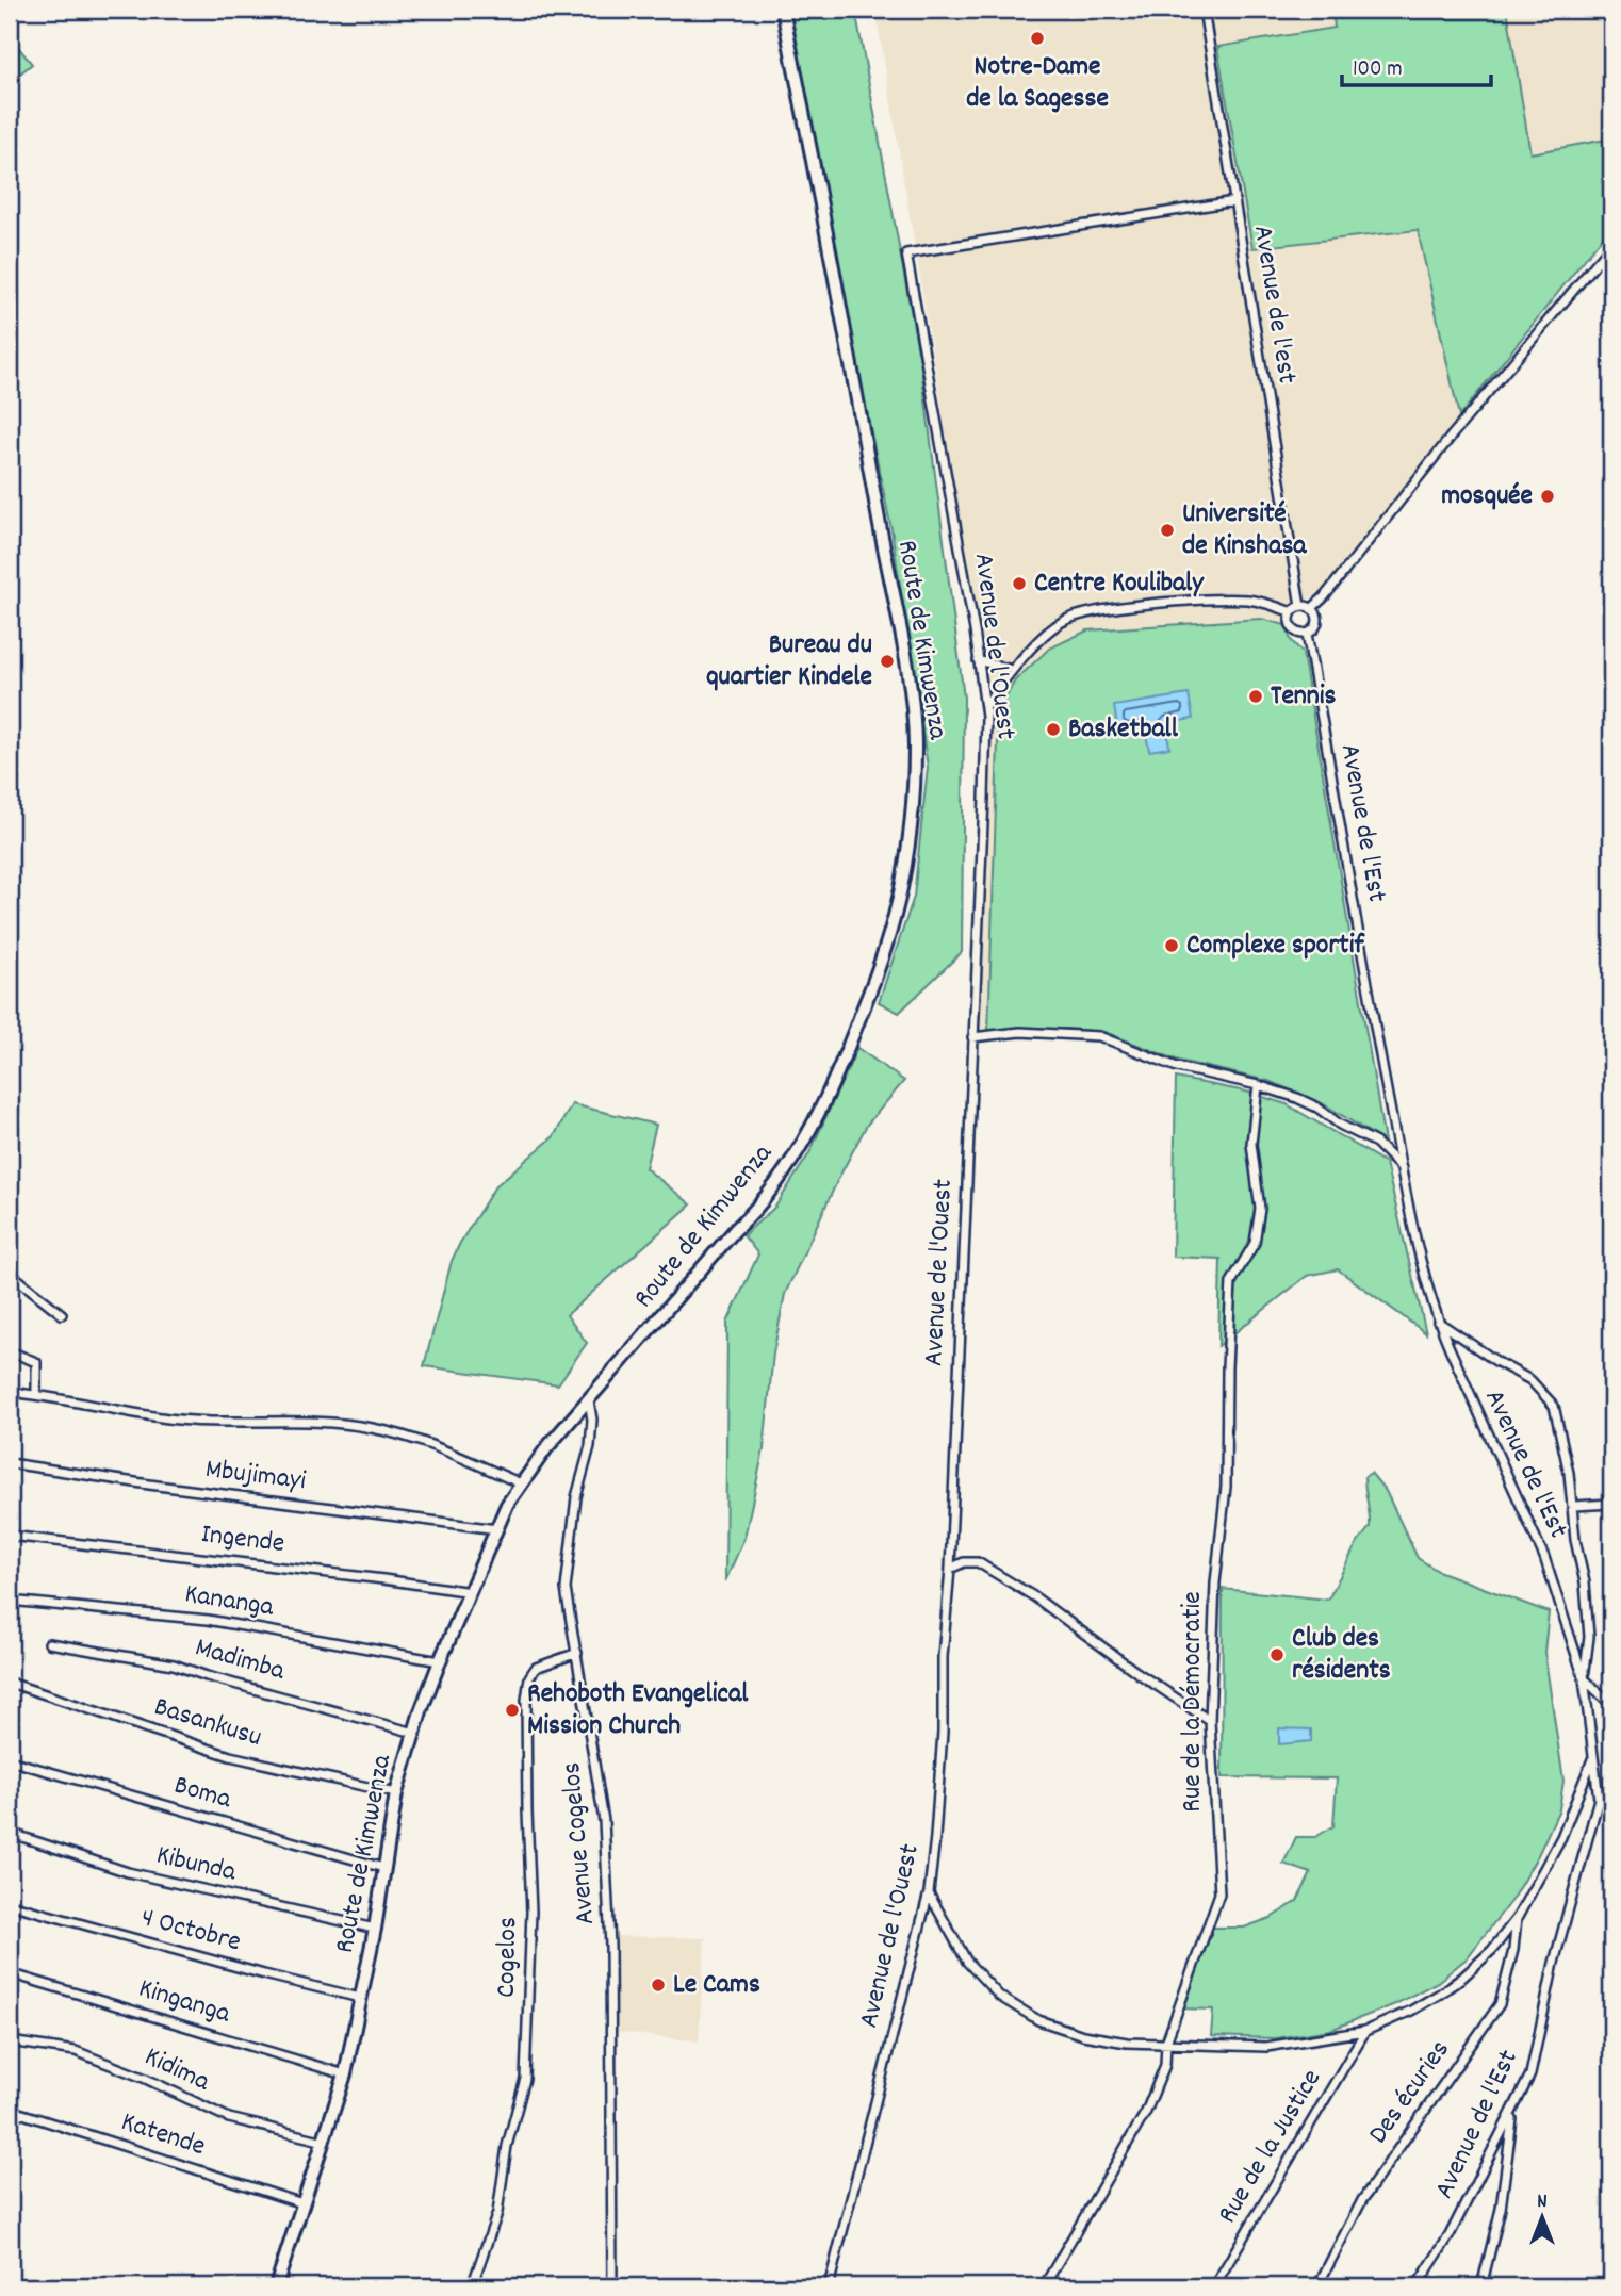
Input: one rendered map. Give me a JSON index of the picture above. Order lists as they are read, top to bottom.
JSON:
{
  "streets": {
    "street": [
      "Avenue de l'est",
      "Route de Kimwenza",
      "Avenue de l'Ouest",
      "Avenue de l'Est",
      "Mbujimayi",
      "Ingende",
      "Kananga",
      "Madimba",
      "Rue de la Démocratie",
      "Basankusu",
      "Boma",
      "Avenue Cogelos",
      "Kibunda",
      "4 Octobre",
      "Cogelos",
      "Kinganga",
      "Kidima",
      "Des écuries",
      "Katende",
      "Rue de la Justice"
    ]
  },
  "crossings": [
    ["Avenue de l'est", "Avenue de l'Ouest"],
    ["Avenue de l'est", "Avenue de l'Est"],
    ["Route de Kimwenza", "Mbujimayi"],
    ["Route de Kimwenza", "Ingende"],
    ["Route de Kimwenza", "Kananga"],
    ["Route de Kimwenza", "Madimba"],
    ["Route de Kimwenza", "Basankusu"],
    ["Route de Kimwenza", "Boma"],
    ["Route de Kimwenza", "Avenue Cogelos"],
    ["Route de Kimwenza", "Kibunda"],
    ["Route de Kimwenza", "4 Octobre"],
    ["Route de Kimwenza", "Kinganga"],
    ["Route de Kimwenza", "Kidima"],
    ["Route de Kimwenza", "Katende"],
    ["Avenue Cogelos", "Cogelos"]
  ],
  "places": [
    "Notre-Dame de la Sagesse",
    "mosquée",
    "Université de Kinshasa",
    "Centre Koulibaly",
    "Bureau du quartier Kindele",
    "Tennis",
    "Basketball",
    "Complexe sportif",
    "Club des résidents",
    "Rehoboth Evangelical Mission Church",
    "Le Cams"
  ],
  "scale_bar": "100 m",
  "north": "top"
}
